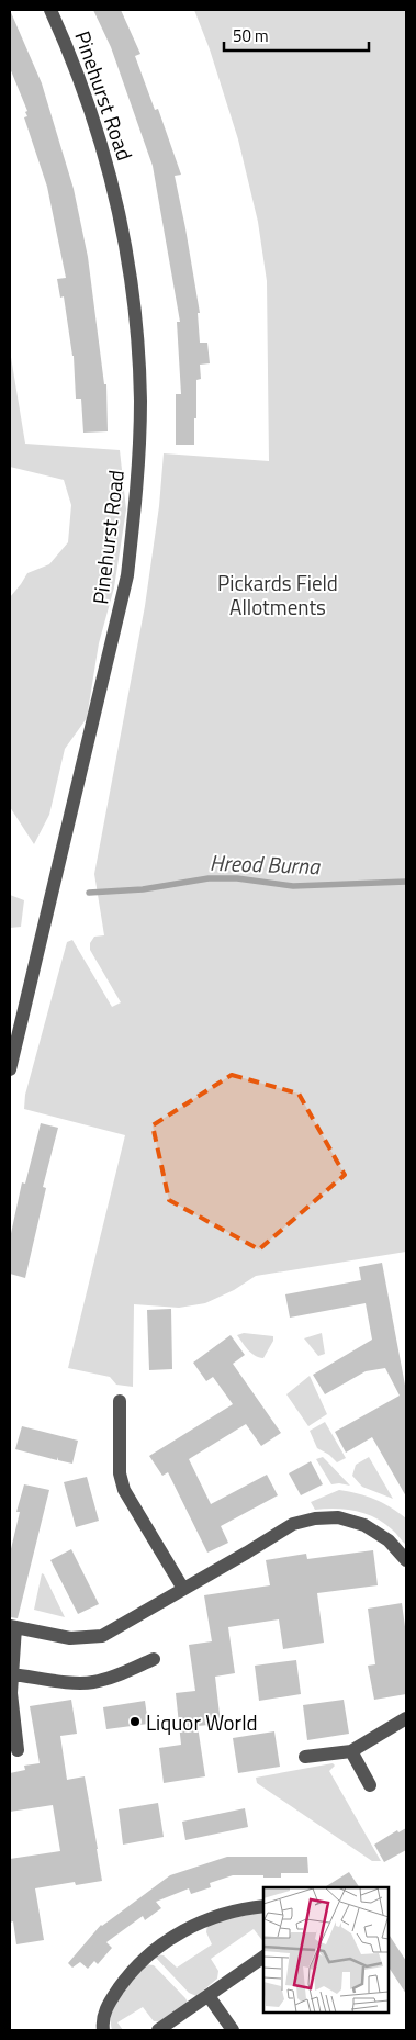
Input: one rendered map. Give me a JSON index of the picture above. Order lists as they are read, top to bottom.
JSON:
{
  "streets": {
    "street": ["Pinehurst Road"]
  },
  "water": ["Hreod Burna"],
  "parks": ["Pickards Field Allotments"],
  "places": ["Liquor World"],
  "scale_bar": "50 m"
}
